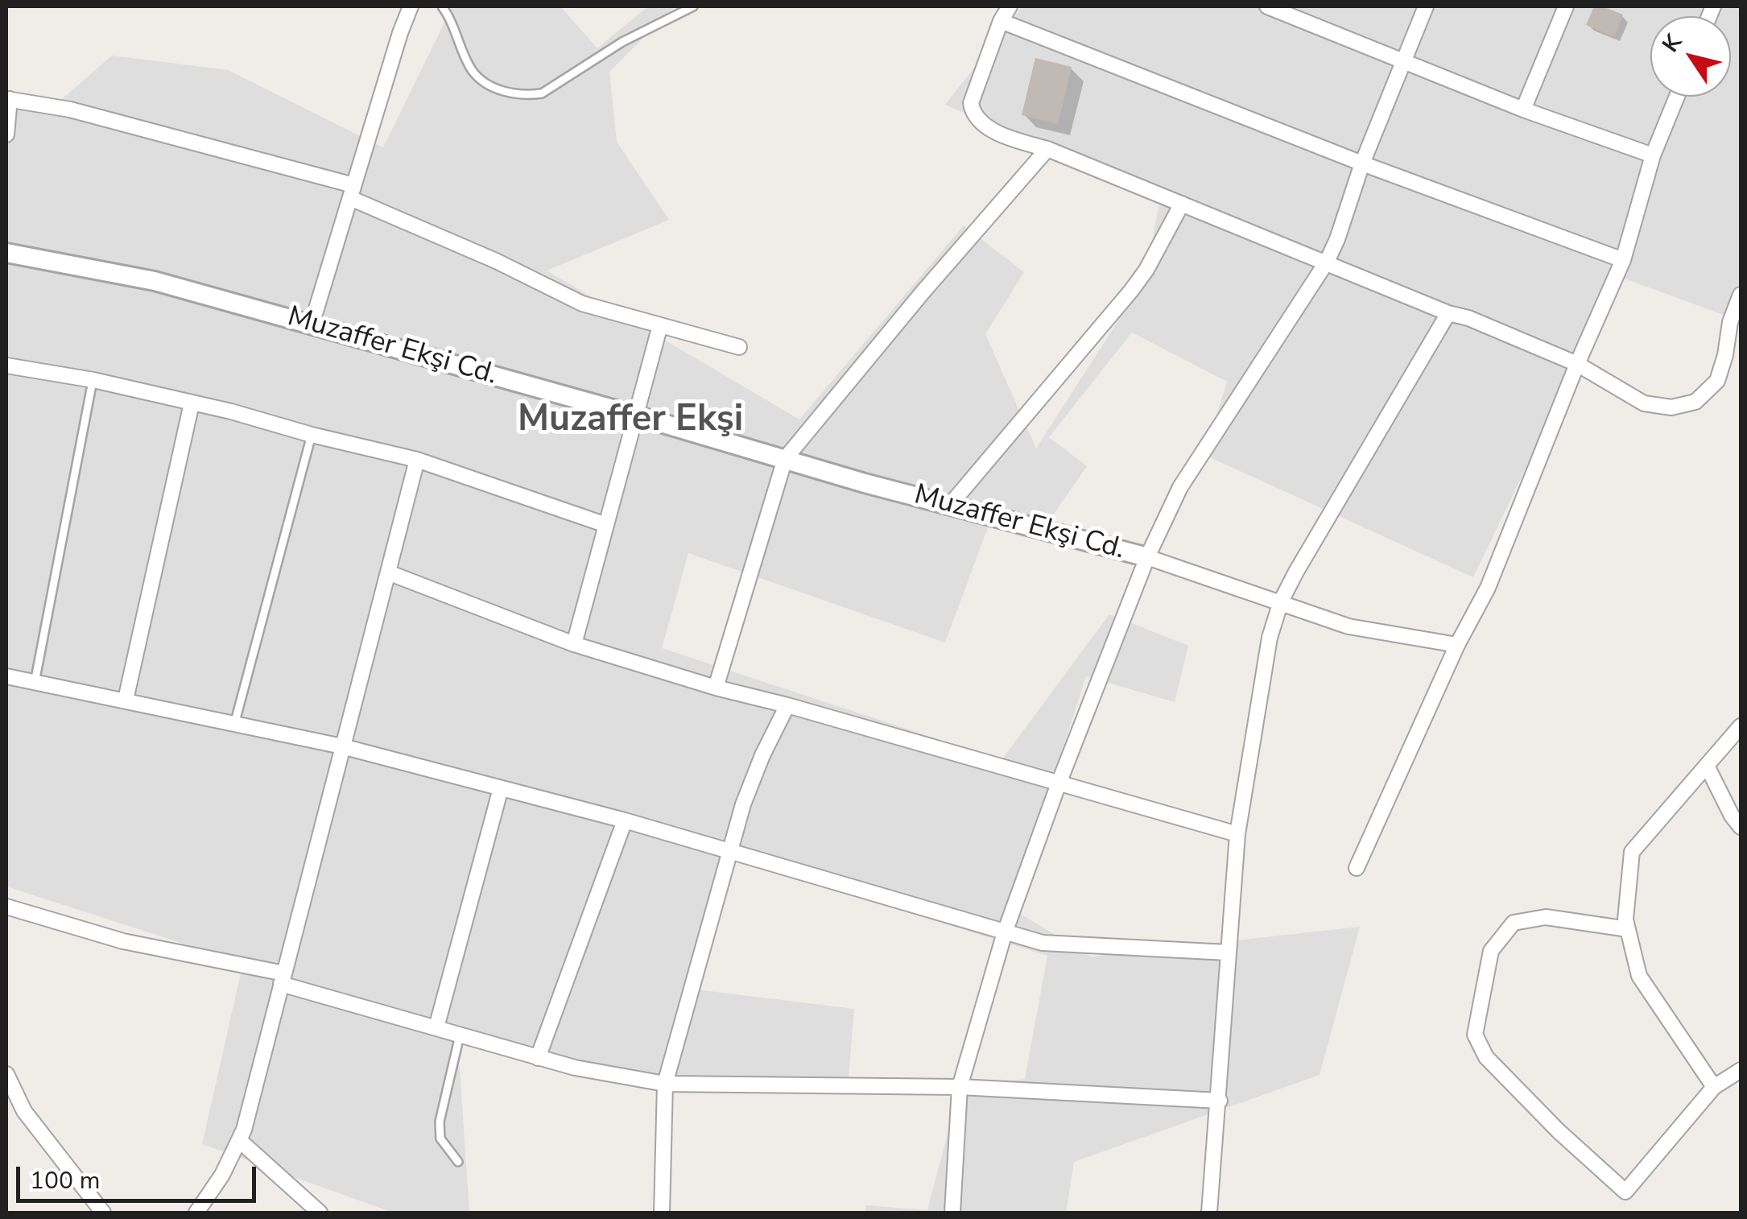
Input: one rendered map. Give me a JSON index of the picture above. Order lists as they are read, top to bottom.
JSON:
{
  "streets": {
    "street": ["Muzaffer Ekşi Cd."]
  },
  "districts": ["Muzaffer Ekşi"],
  "scale_bar": "100 m",
  "north": "top left"
}
